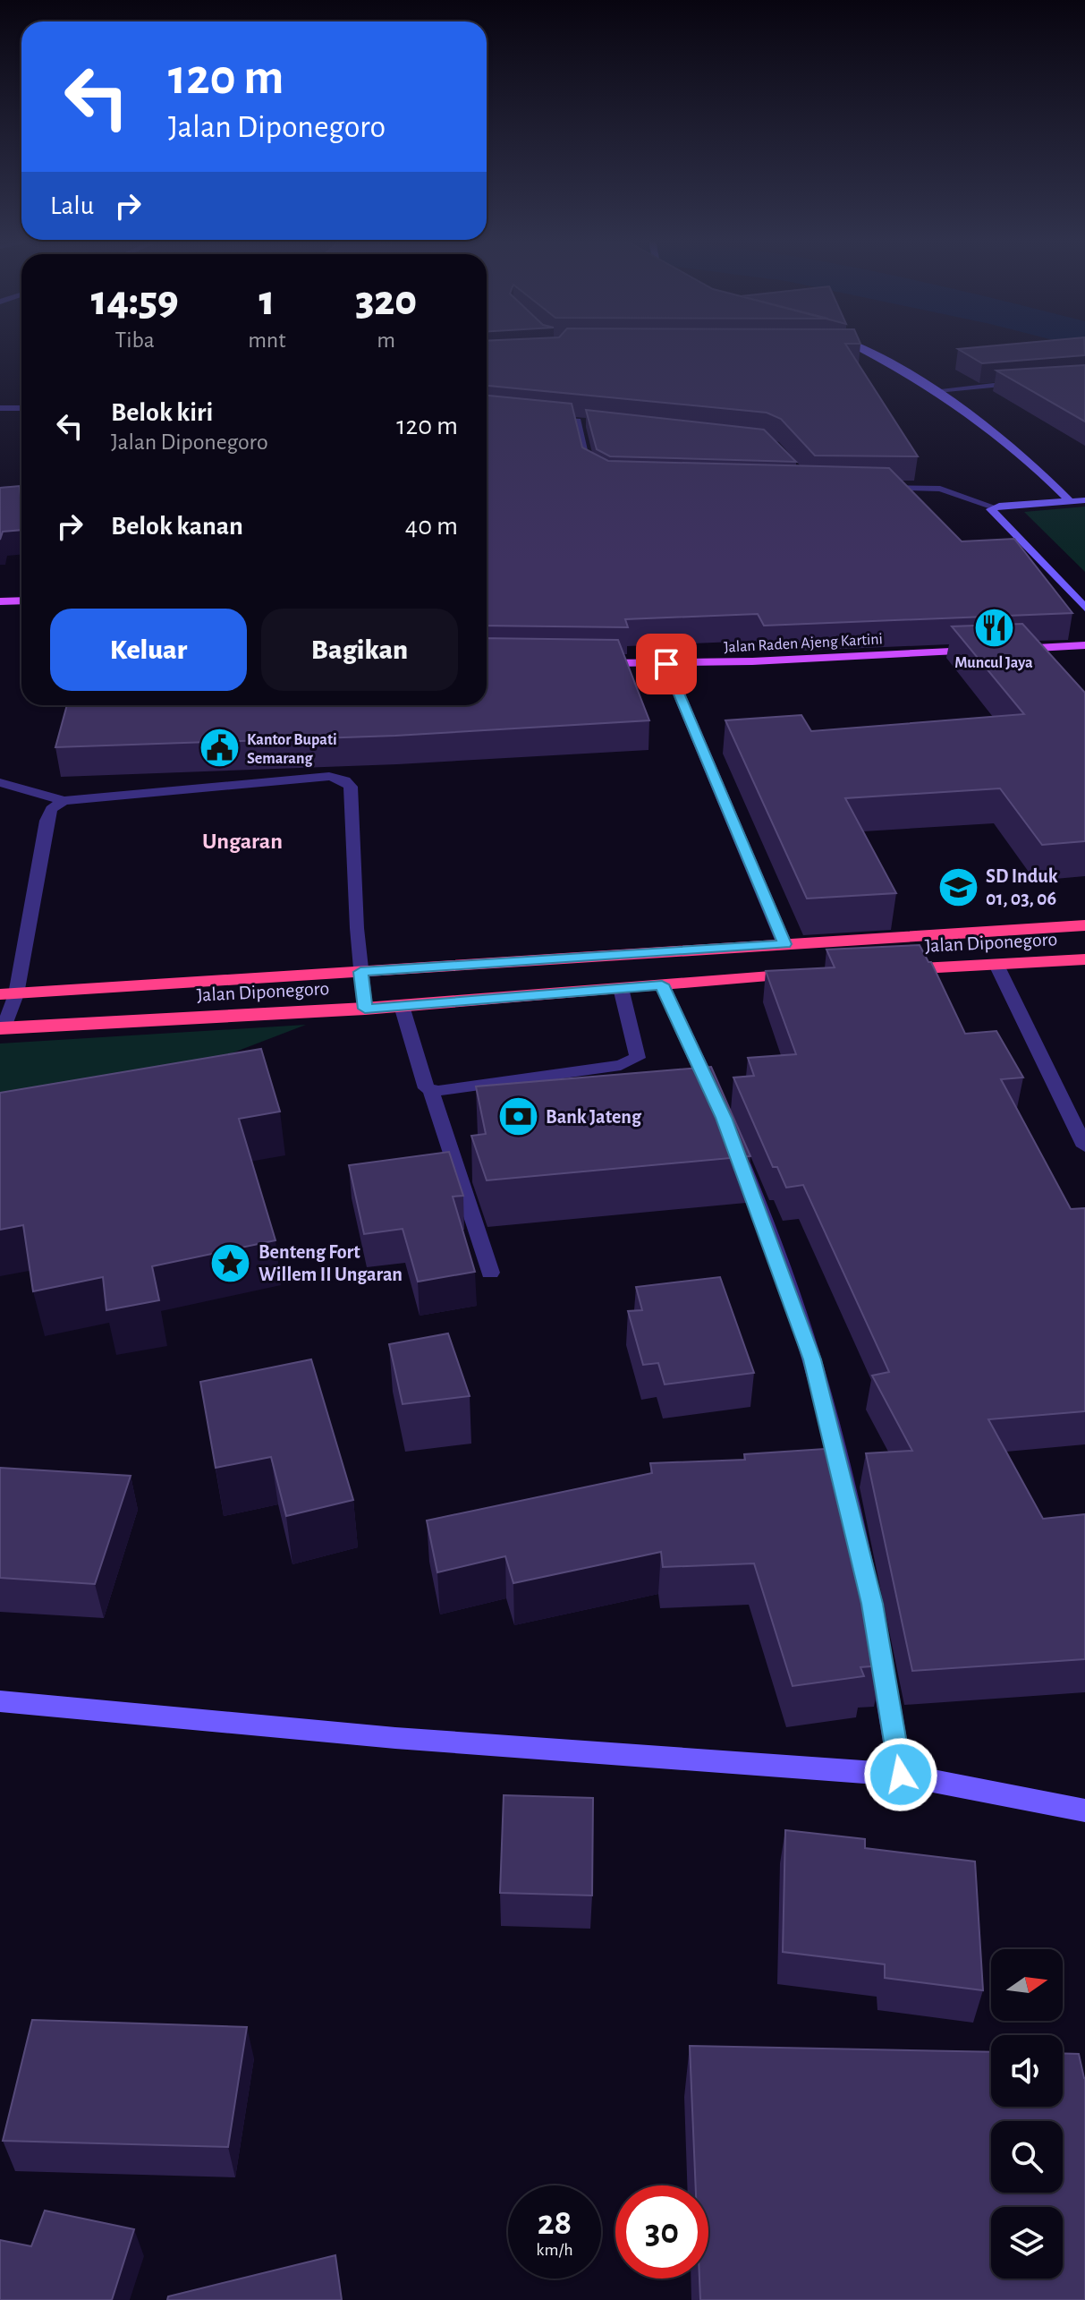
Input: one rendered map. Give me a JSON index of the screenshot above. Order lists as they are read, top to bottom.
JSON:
{
  "streets": {
    "highway": ["Jalan Diponegoro"],
    "main road": ["Jalan Raden Ajeng Kartini"]
  },
  "districts": ["Ungaran"],
  "places": {
    "restaurant": ["Muncul Jaya"],
    "public building": ["Kantor Bupati Semarang"],
    "school or university": ["SD Induk 01, 03, 06"],
    "bank": ["Bank Jateng"],
    "place": ["Benteng Fort Willem II Ungaran"]
  },
  "north": "right",
  "page": {
    "turn": ["120 m", "Jalan Diponegoro"],
    "then": "Lalu",
    "eta": [
      "14:59",
      "Tiba",
      "1",
      "mnt",
      "320",
      "m"
    ],
    "list": [
      {
        "name": "Belok kiri",
        "note": "Jalan Diponegoro",
        "value": "120 m"
      },
      {
        "name": "Belok kanan",
        "value": "40 m"
      }
    ],
    "buttons": ["Keluar", "Bagikan"],
    "speed": "28 km/h",
    "limit": "30"
  }
}
